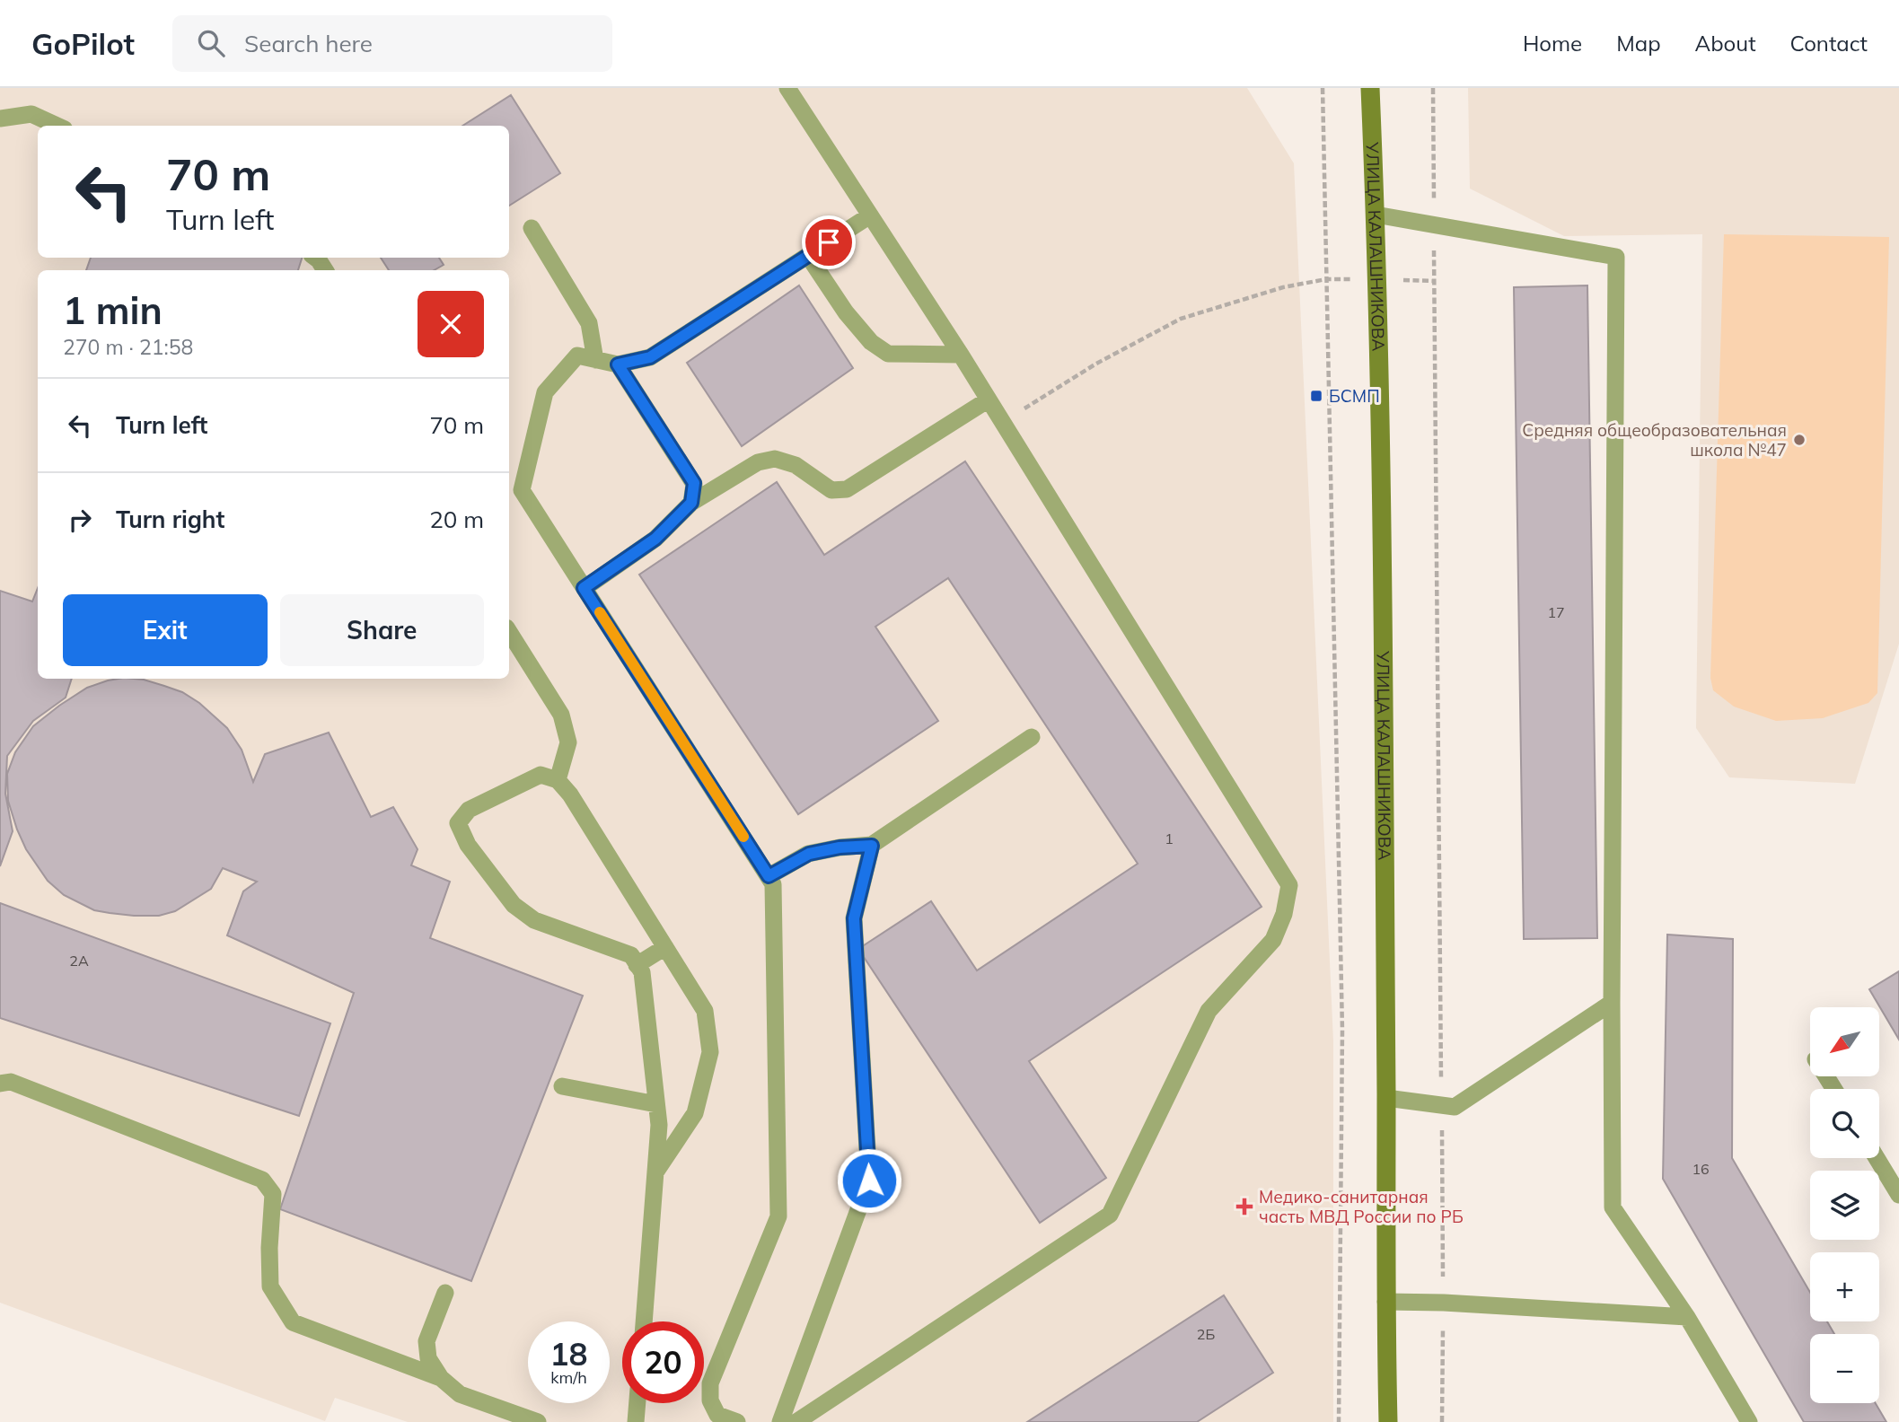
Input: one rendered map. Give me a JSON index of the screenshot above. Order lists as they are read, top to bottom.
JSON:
{
  "streets": {
    "main road": ["УЛИЦА КАЛАШНИКОВА"]
  },
  "places": {
    "transit": ["БСМП"],
    "other": ["Средняя общеобразовательная школа №47"],
    "health": ["Медико-санитарная часть МВД России по РБ"]
  },
  "house_numbers": [
    "17",
    "1",
    "2А",
    "16",
    "2Б"
  ],
  "north": "bottom left",
  "page": {
    "header": "GoPilot",
    "search": "Search here",
    "nav": [
      "Home",
      "Map",
      "About",
      "Contact"
    ],
    "turn": ["70 m", "Turn left"],
    "heading": ["1 min", "270 m · 21:58"],
    "list": [
      {
        "name": "Turn left",
        "value": "70 m"
      },
      {
        "name": "Turn right",
        "value": "20 m"
      }
    ],
    "buttons": ["Exit", "Share"],
    "map_buttons": ["+", "−"],
    "speed": "18 km/h",
    "limit": "20"
  }
}
